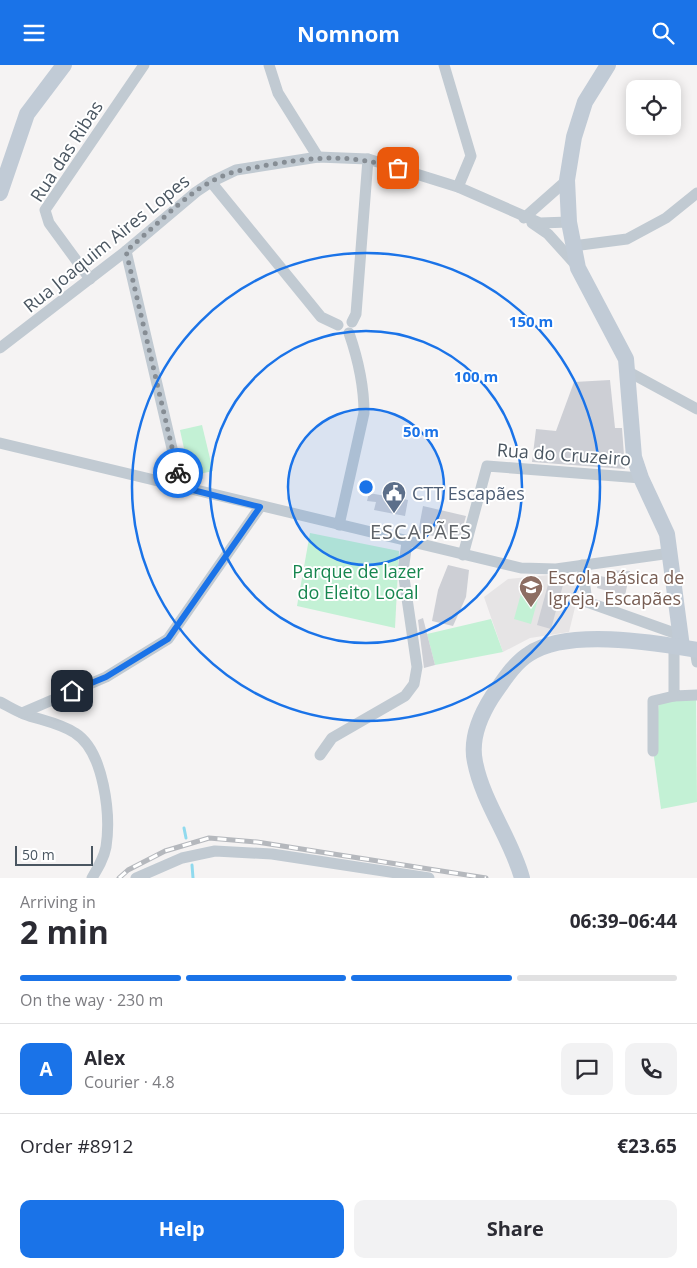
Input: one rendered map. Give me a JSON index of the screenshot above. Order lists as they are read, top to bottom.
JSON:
{
  "streets": {
    "street": ["Rua das Ribas", "Rua Joaquim Aires Lopes", "Rua do Cruzeiro"]
  },
  "crossings": [
    ["Rua das Ribas", "Rua Joaquim Aires Lopes"]
  ],
  "districts": ["ESCAPÃES"],
  "parks": ["Parque de lazer do Eleito Local"],
  "places": {
    "public building": ["CTT Escapães"],
    "school or university": ["Escola Básica de Igreja, Escapães"]
  },
  "scale_bar": "50 m",
  "page": {
    "header": "Nomnom",
    "scale": "50 m",
    "heading": ["2 min", "Arriving in", "06:39–06:44"],
    "panel": [
      "Alex",
      "Courier · 4.8",
      "Order #8912",
      "€23.65"
    ],
    "bar": "On the way · 230 m",
    "round": "A",
    "buttons": ["Help", "Share"]
  },
  "rings": ["150 m", "100 m", "50 m"]
}
